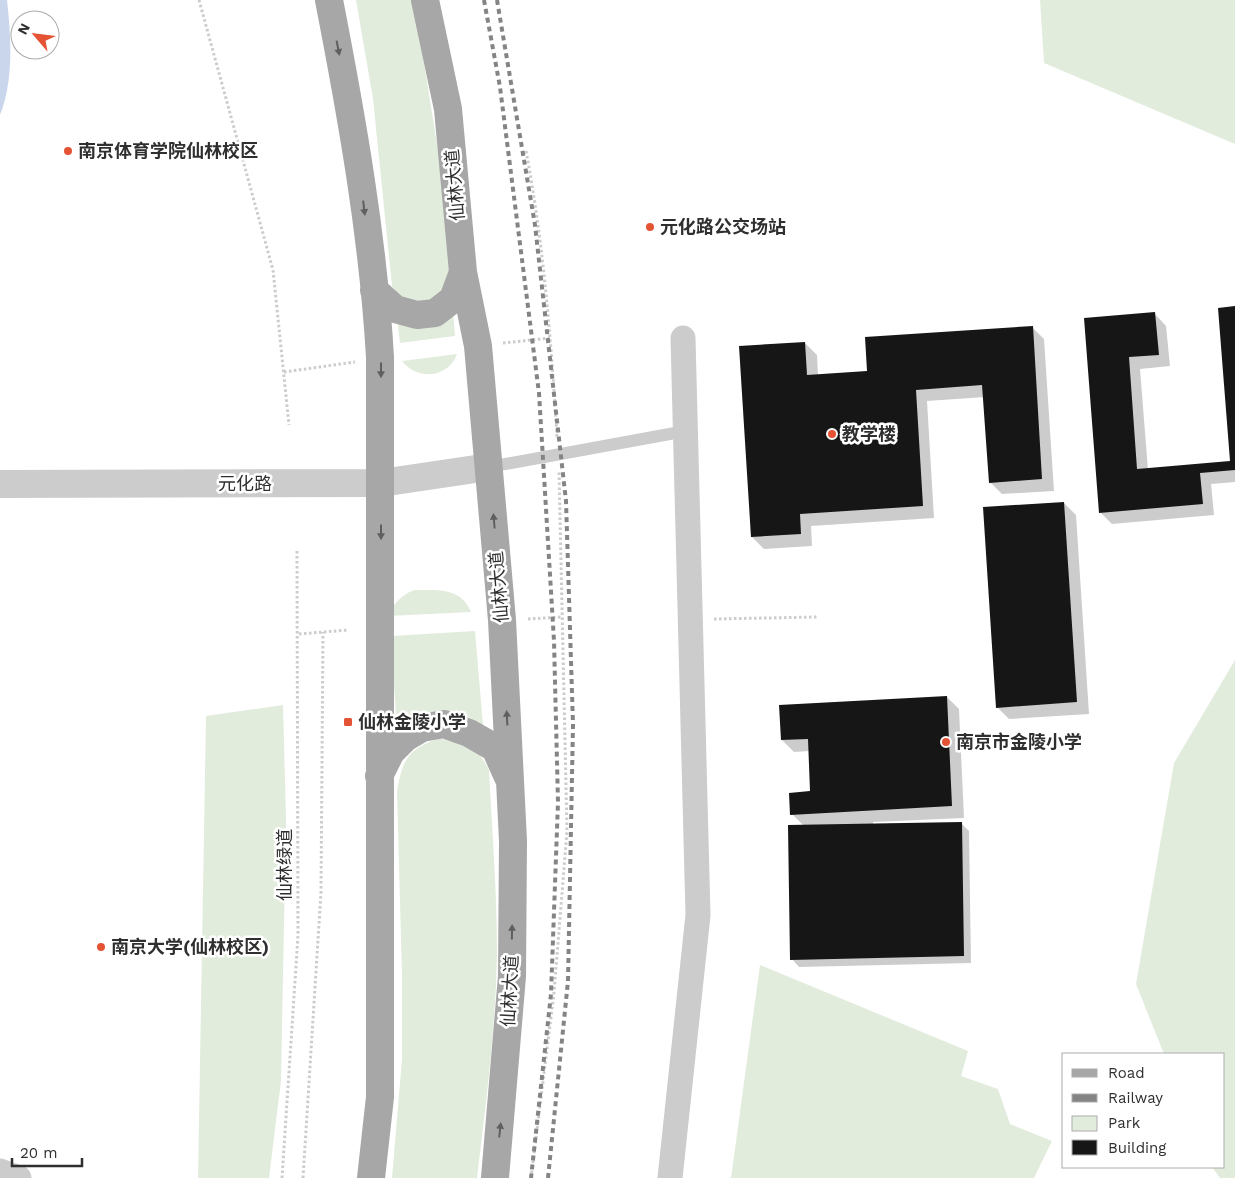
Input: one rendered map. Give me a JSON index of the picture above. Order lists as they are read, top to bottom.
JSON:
{
  "streets": {
    "main road": ["仙林大道"],
    "street": ["元化路"],
    "path": ["仙林绿道"]
  },
  "crossings": [
    ["仙林大道", "元化路"]
  ],
  "places": {
    "other": [
      "南京体育学院仙林校区",
      "元化路公交场站",
      "教学楼",
      "南京市金陵小学",
      "南京大学(仙林校区)"
    ],
    "transit": ["仙林金陵小学"]
  },
  "legend": [
    "Road",
    "Railway",
    "Park",
    "Building"
  ],
  "scale_bar": "20 m",
  "north": "top left"
}
